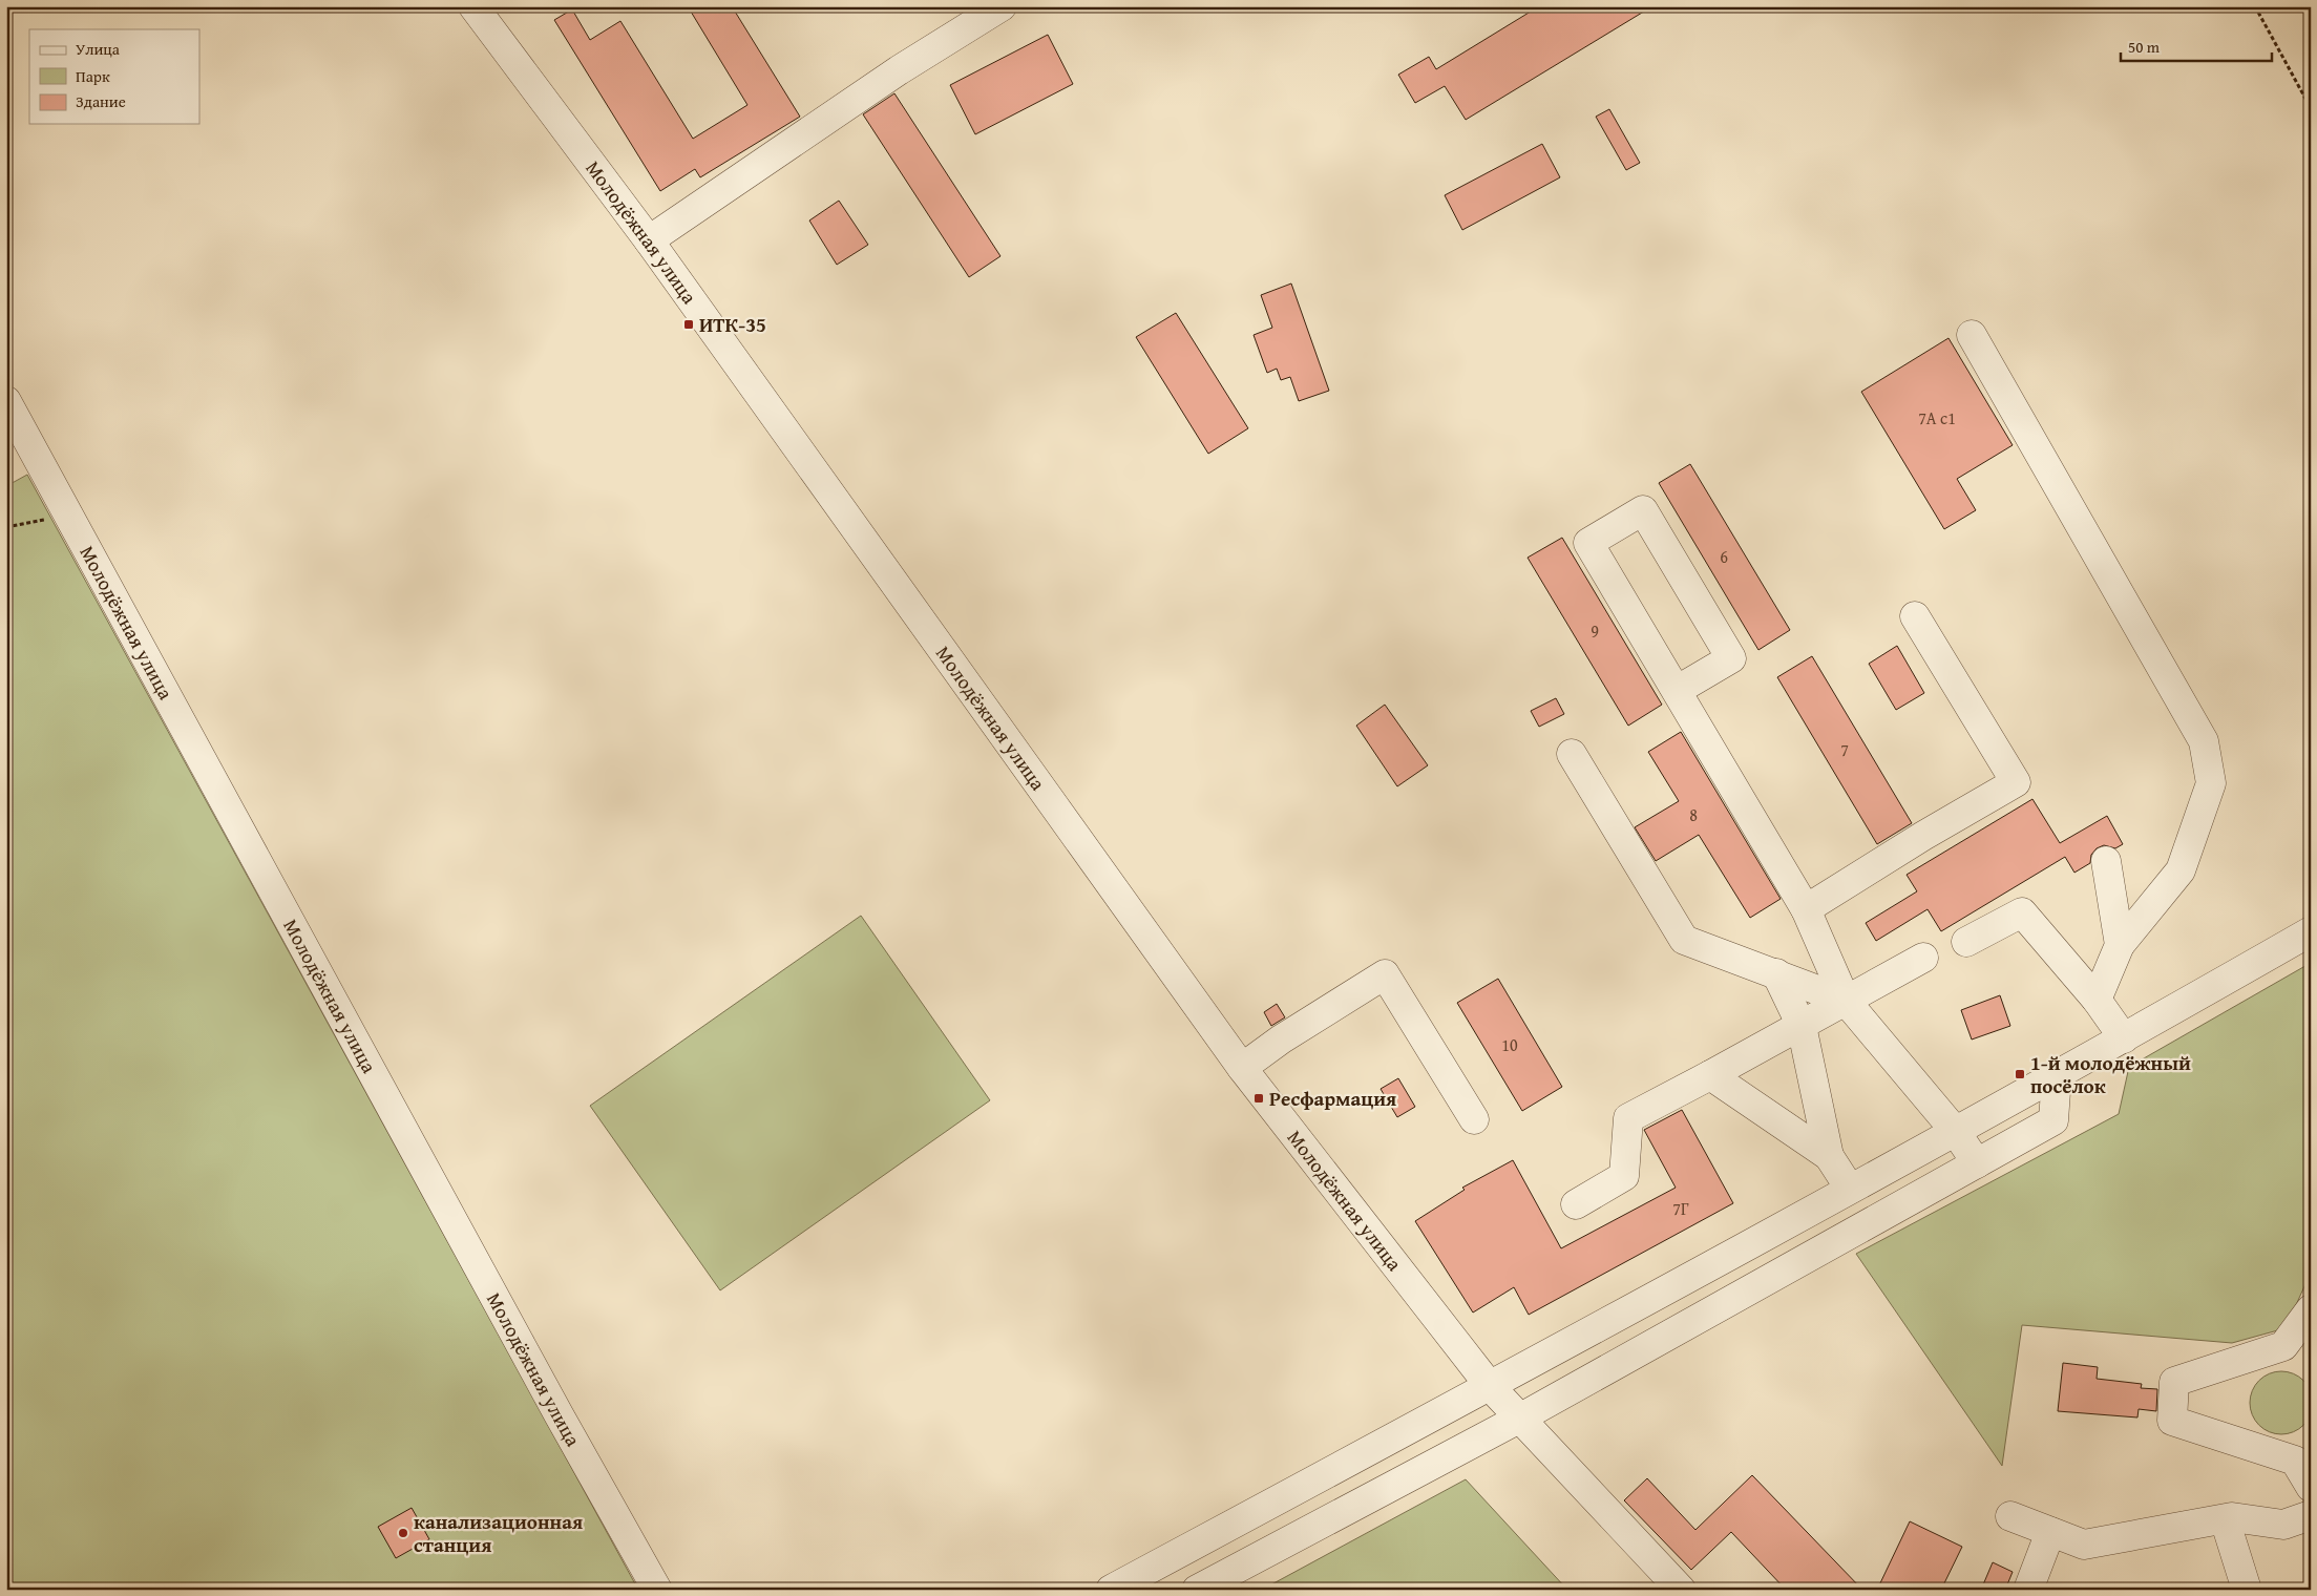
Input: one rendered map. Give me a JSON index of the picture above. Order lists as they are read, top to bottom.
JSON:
{
  "streets": {
    "street": ["Молодёжная улица"]
  },
  "places": {
    "transit": ["ИТК-35", "1-й молодёжный посёлок", "Ресфармация"],
    "other": ["канализационная станция"]
  },
  "house_numbers": [
    "7А с1",
    "6",
    "9",
    "7",
    "8",
    "10",
    "7Г"
  ],
  "legend": ["Улица", "Парк", "Здание"],
  "scale_bar": "50 m"
}
